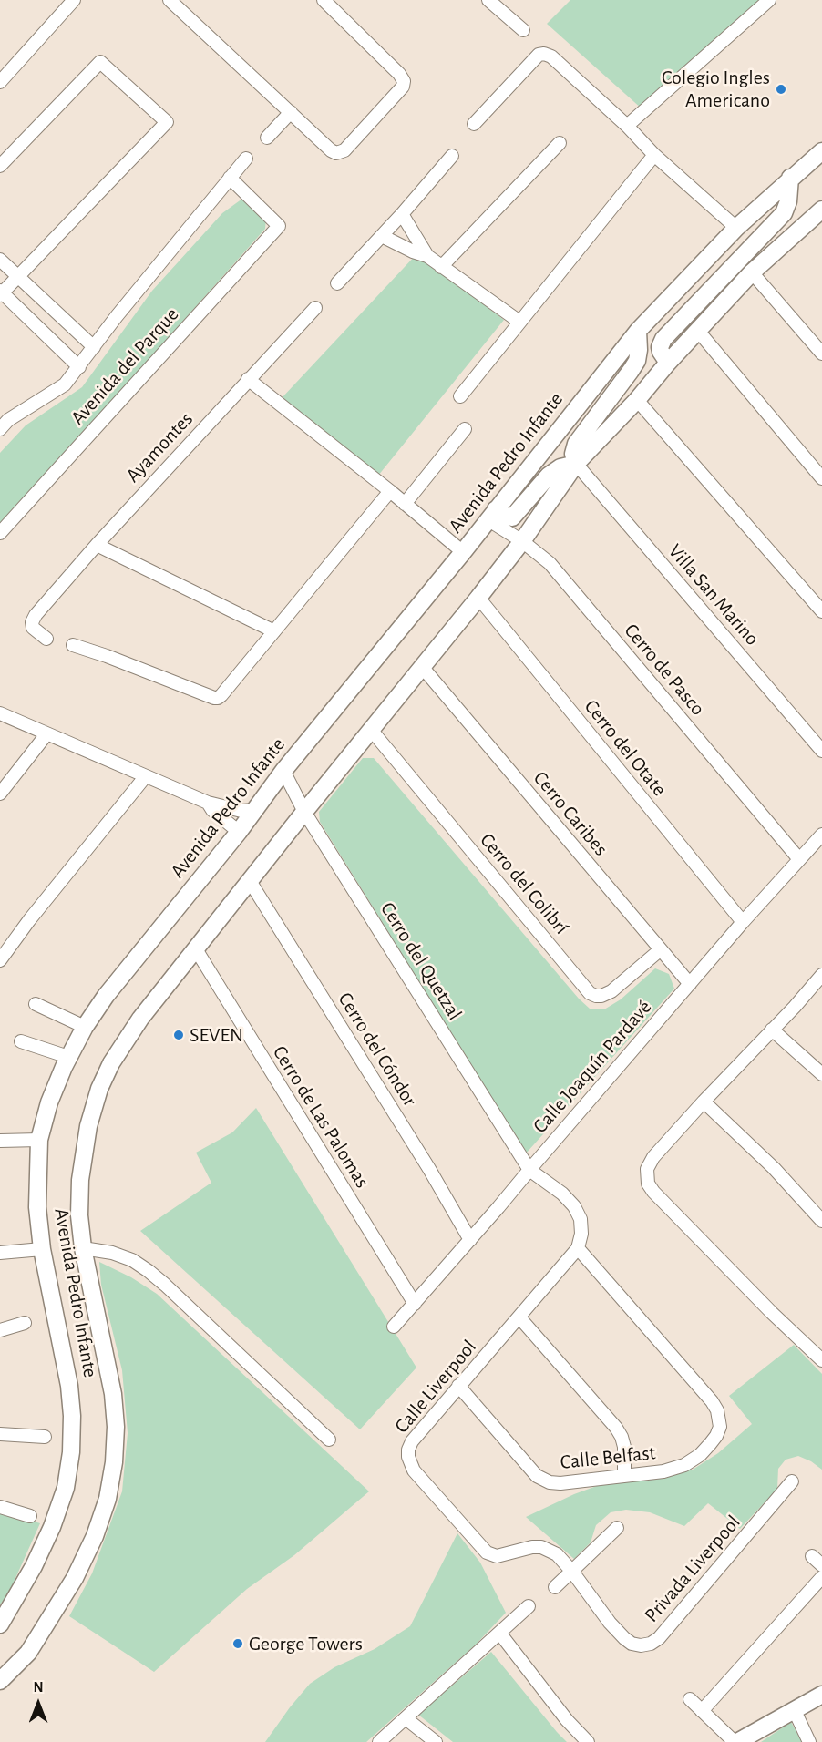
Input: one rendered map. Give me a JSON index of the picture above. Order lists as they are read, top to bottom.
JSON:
{
  "streets": {
    "main road": ["Avenida Pedro Infante"],
    "street": [
      "Avenida del Parque",
      "Ayamontes",
      "Villa San Marino",
      "Cerro de Pasco",
      "Cerro del Otate",
      "Cerro Caribes",
      "Cerro del Colibrí",
      "Cerro del Quetzal",
      "Cerro del Cóndor",
      "Calle Joaquín Pardavé",
      "Cerro de Las Palomas",
      "Calle Liverpool",
      "Calle Belfast",
      "Privada Liverpool"
    ]
  },
  "crossings": [
    ["Avenida Pedro Infante", "Villa San Marino"],
    ["Avenida Pedro Infante", "Cerro de Pasco"],
    ["Avenida Pedro Infante", "Cerro del Otate"],
    ["Avenida Pedro Infante", "Cerro Caribes"],
    ["Avenida Pedro Infante", "Cerro del Colibrí"],
    ["Avenida Pedro Infante", "Cerro del Quetzal"],
    ["Avenida Pedro Infante", "Cerro del Cóndor"],
    ["Avenida Pedro Infante", "Cerro de Las Palomas"],
    ["Cerro de Pasco", "Calle Joaquín Pardavé"],
    ["Cerro del Otate", "Calle Joaquín Pardavé"],
    ["Cerro Caribes", "Cerro del Colibrí"],
    ["Cerro Caribes", "Calle Joaquín Pardavé"],
    ["Cerro del Quetzal", "Calle Joaquín Pardavé"],
    ["Cerro del Cóndor", "Calle Joaquín Pardavé"],
    ["Calle Joaquín Pardavé", "Cerro de Las Palomas"],
    ["Calle Liverpool", "Calle Belfast"],
    ["Calle Liverpool", "Privada Liverpool"]
  ],
  "places": ["Colegio Ingles Americano", "SEVEN", "George Towers"],
  "north": "top"
}
